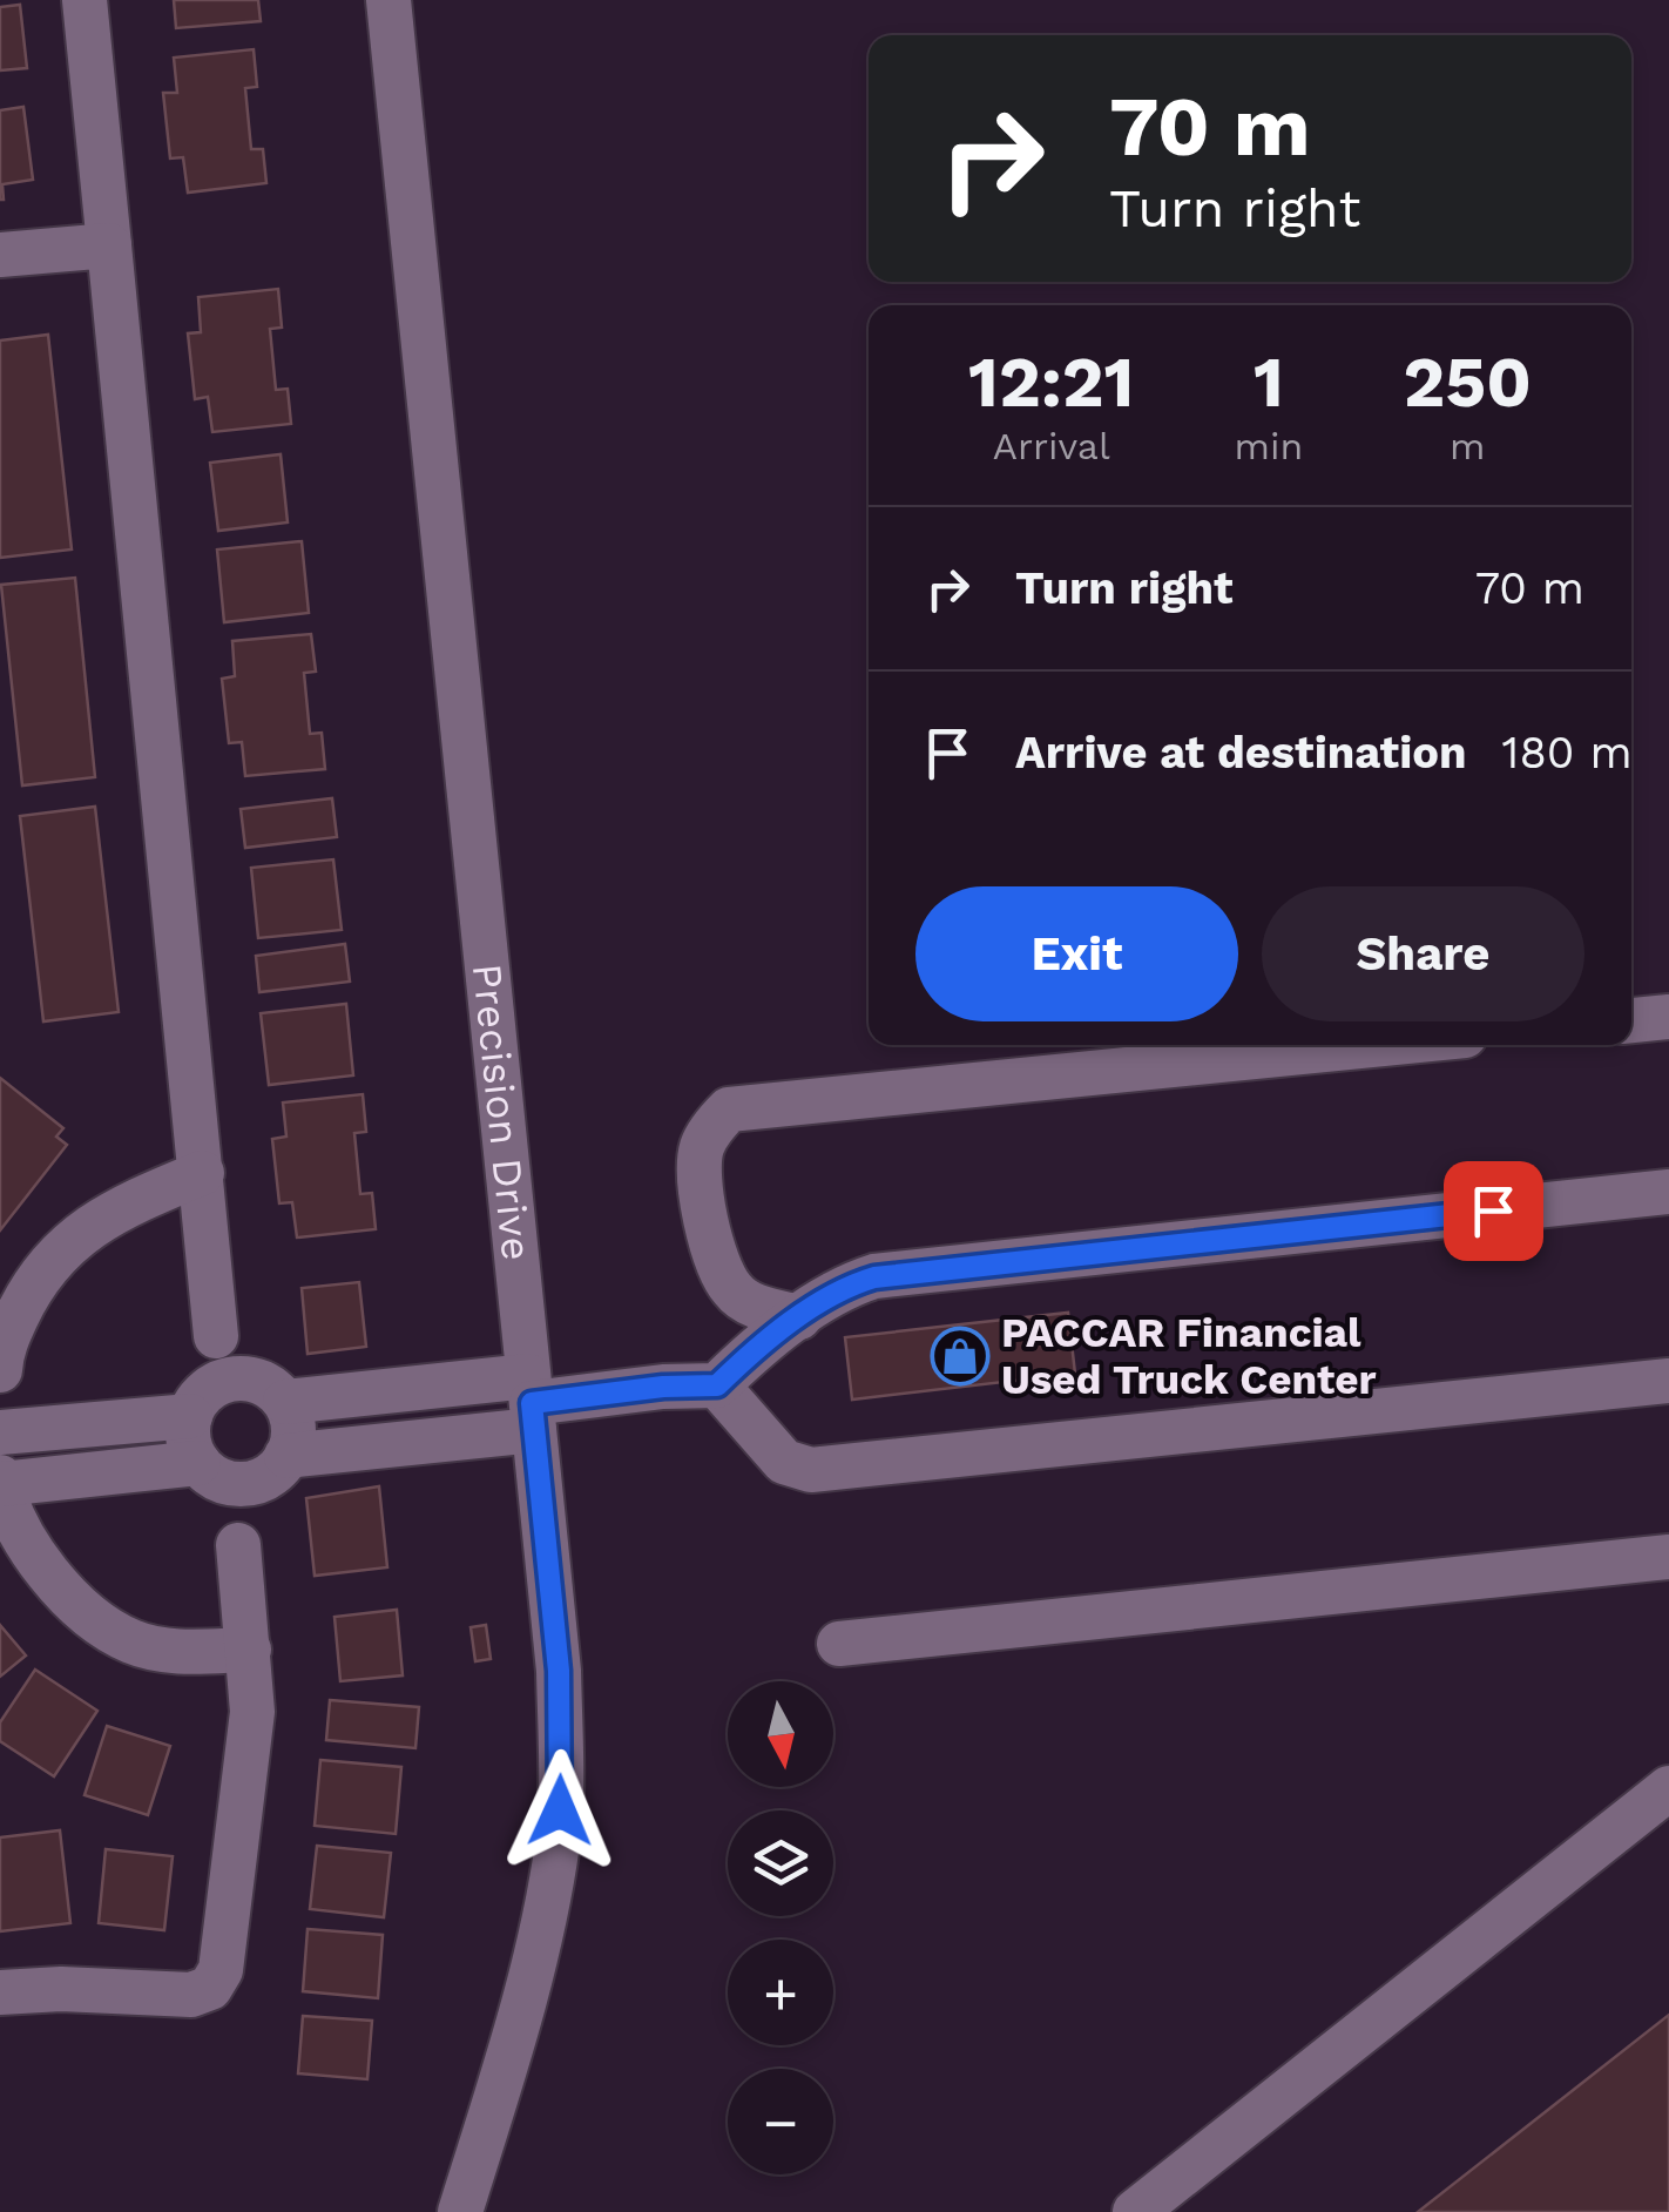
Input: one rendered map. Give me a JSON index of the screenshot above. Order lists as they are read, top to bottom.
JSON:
{
  "streets": {
    "street": ["Precision Drive"]
  },
  "places": {
    "shop": ["PACCAR Financial Used Truck Center"]
  },
  "north": "bottom",
  "page": {
    "turn": ["70 m", "Turn right"],
    "eta": [
      "12:21",
      "Arrival",
      "1",
      "min",
      "250",
      "m"
    ],
    "list": [
      {
        "name": "Turn right",
        "value": "70 m"
      },
      {
        "name": "Arrive at destination",
        "value": "180 m"
      }
    ],
    "buttons": ["Exit", "Share"],
    "map_buttons": ["+", "−"]
  }
}
